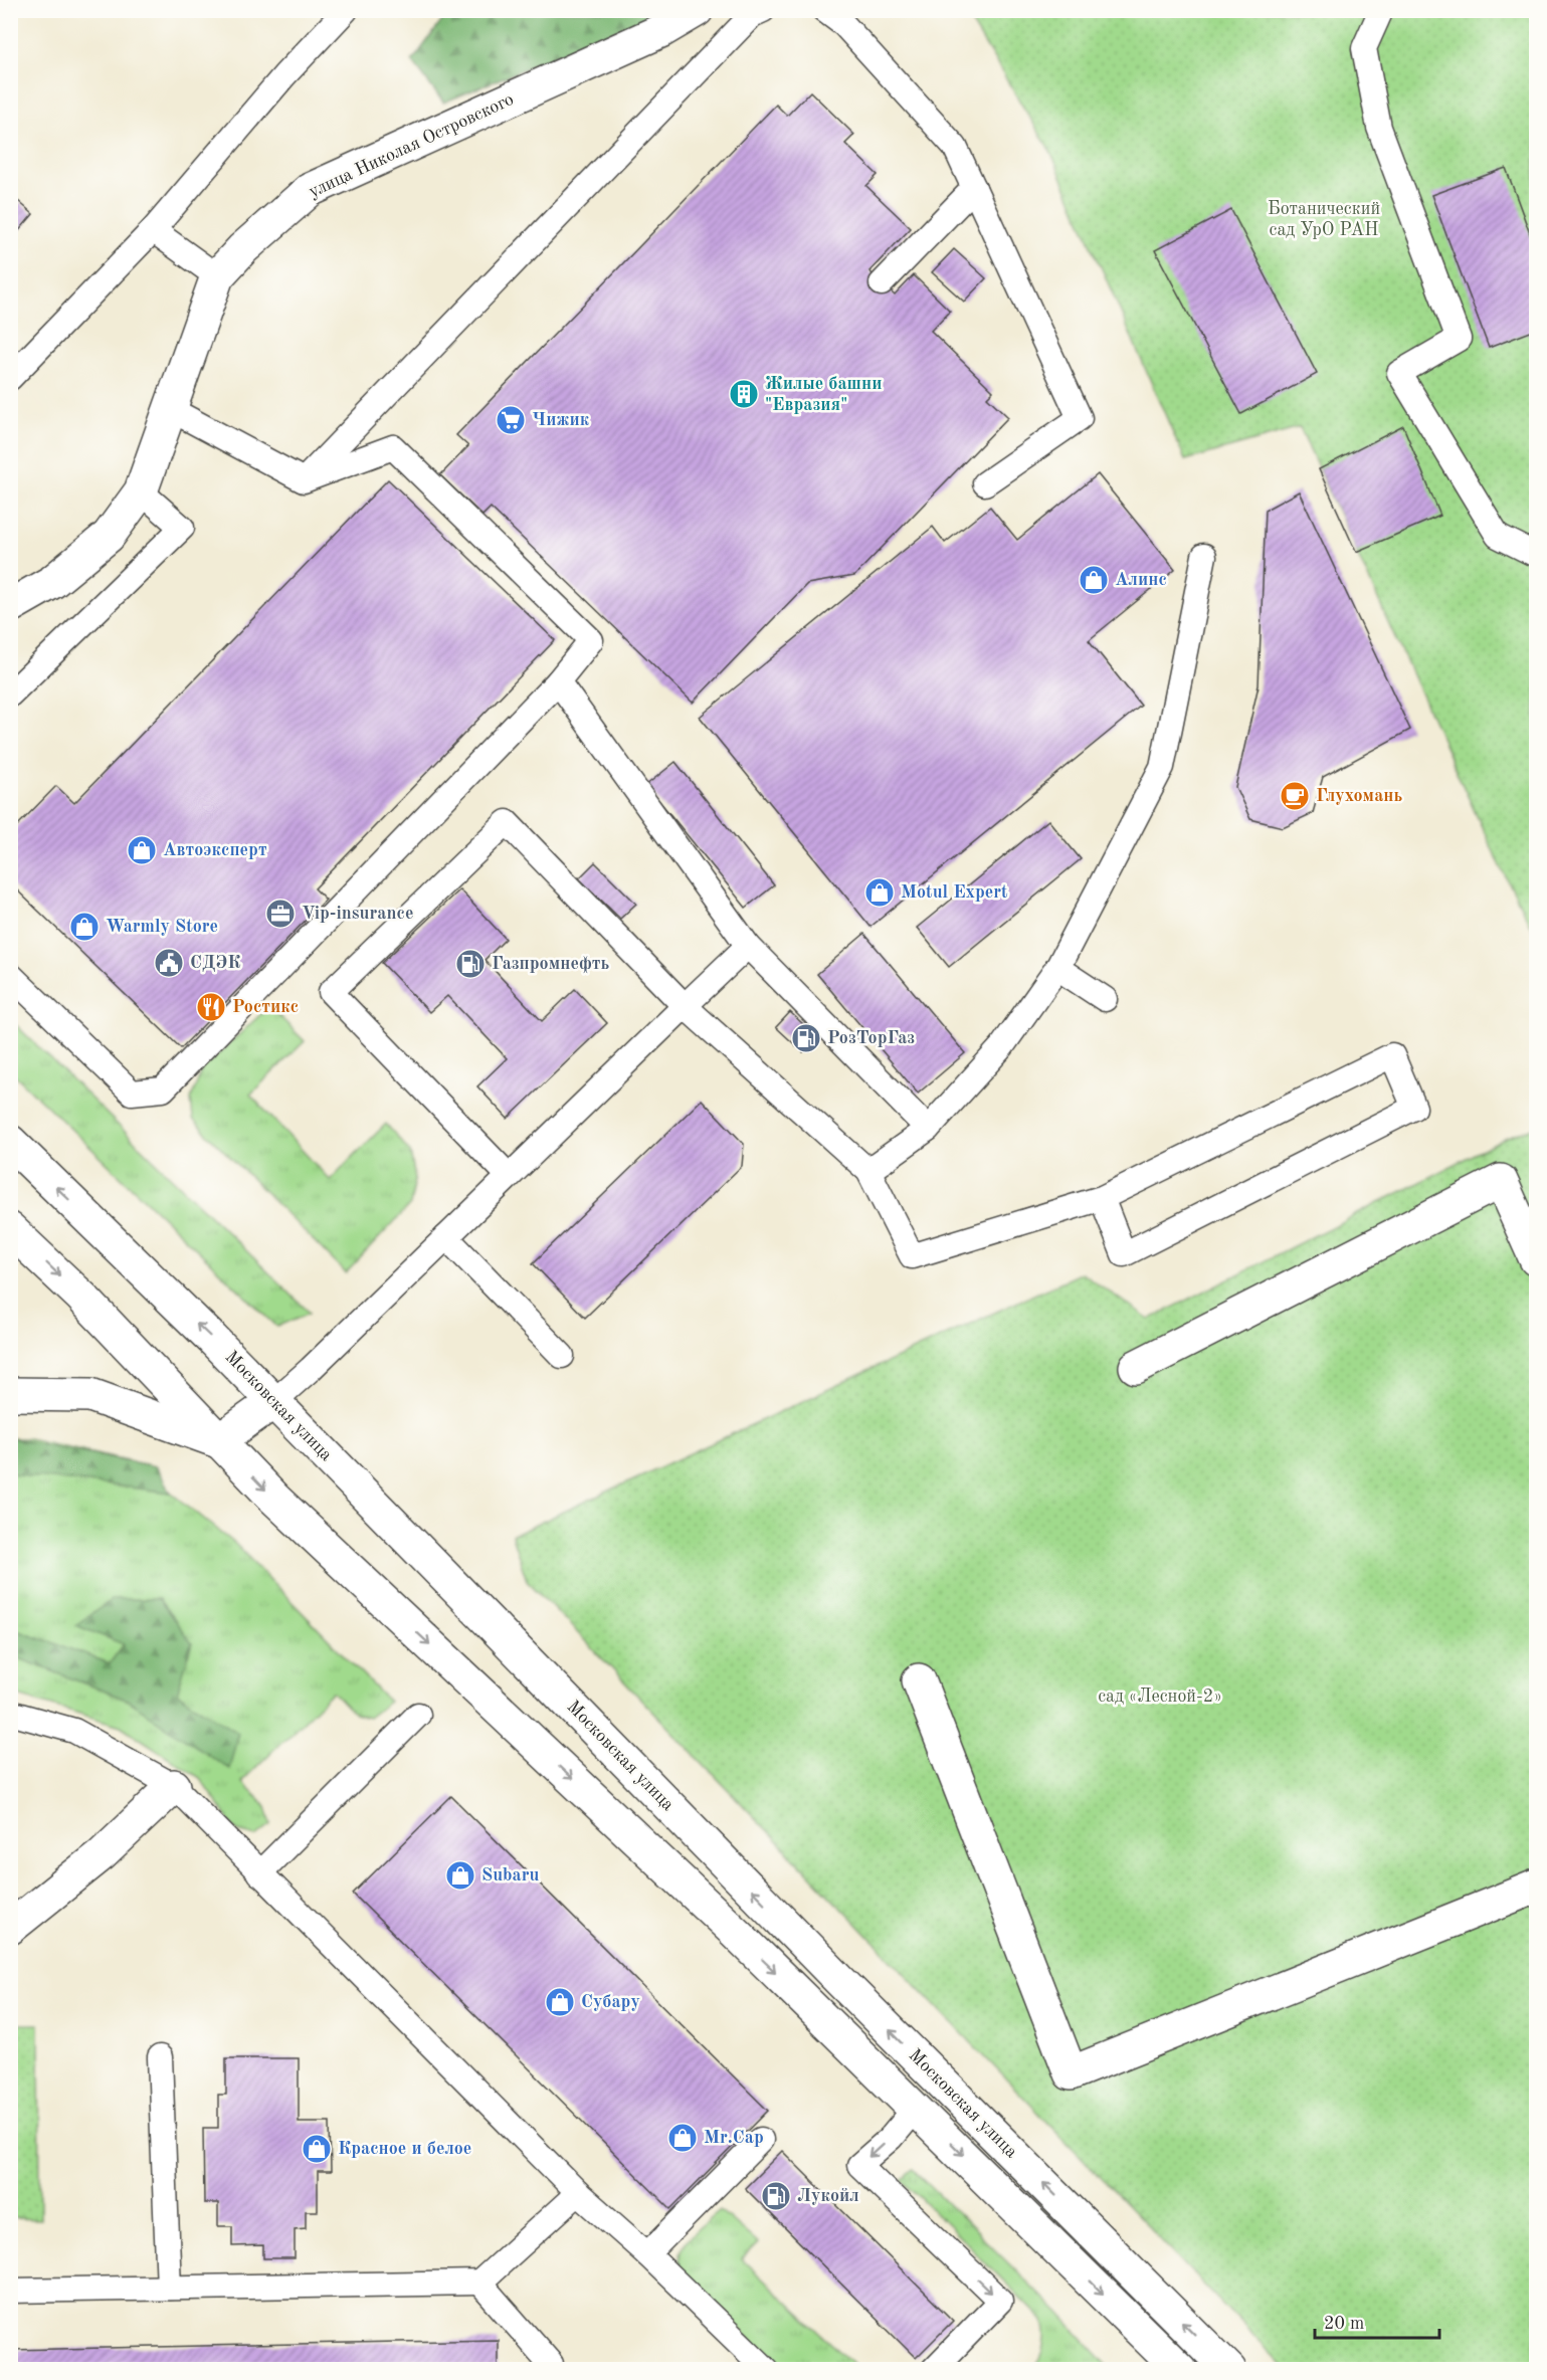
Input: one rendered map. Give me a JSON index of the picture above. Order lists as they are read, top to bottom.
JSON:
{
  "streets": {
    "main road": ["улица Николая Островского", "Московская улица"]
  },
  "parks": ["Ботанический сад УрО РАН", "сад «Лесной-2»"],
  "places": {
    "building": ["Жилые башни \"Евразия\""],
    "supermarket": ["Чижик"],
    "shop": [
      "Алинс",
      "Автоэксперт",
      "Motul Expert",
      "Warmly Store",
      "Subaru",
      "Субару",
      "Mr.Cap",
      "Красное и белое"
    ],
    "cafe": ["Глухомань"],
    "office": ["Vip-insurance"],
    "public building": ["СДЭК"],
    "fuel station": ["Газпромнефть", "РозТорГаз", "Лукойл"],
    "restaurant": ["Ростикс"]
  },
  "scale_bar": "20 m"
}
